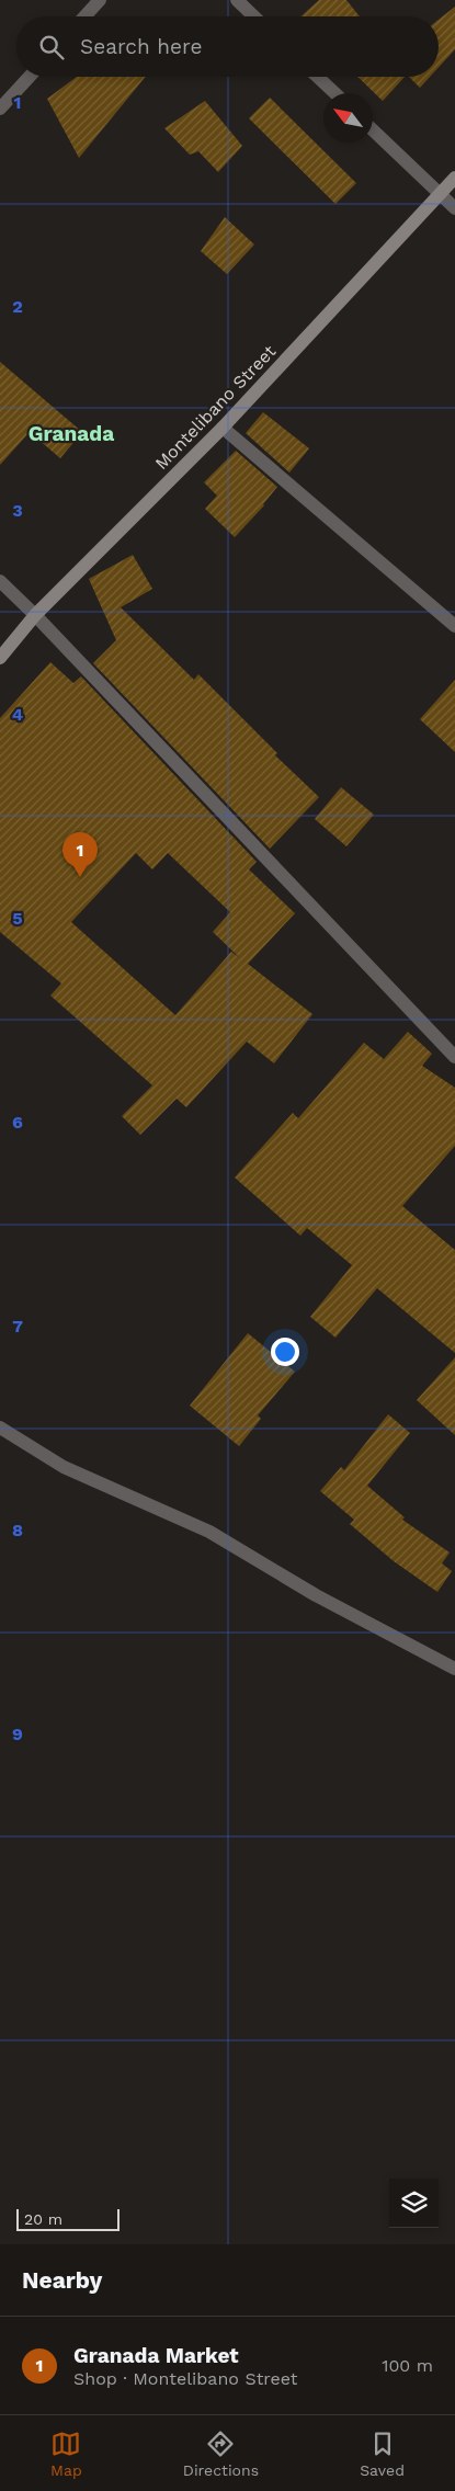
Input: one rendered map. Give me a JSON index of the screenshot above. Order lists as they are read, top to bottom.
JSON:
{
  "streets": {
    "main road": ["Montelibano Street"]
  },
  "districts": ["Granada"],
  "scale_bar": "20 m",
  "north": "top left",
  "page": {
    "search": "Search here",
    "pins": "1",
    "scale": "20 m",
    "heading": "Nearby",
    "list": [
      {
        "mark": "1",
        "name": "Granada Market",
        "note": "Shop · Montelibano Street",
        "value": "100 m"
      }
    ],
    "nav": ["Map", "Directions", "Saved"]
  },
  "grid": {
    "rows": [
      "1",
      "2",
      "3",
      "4",
      "5",
      "6",
      "7",
      "8",
      "9"
    ]
  }
}
